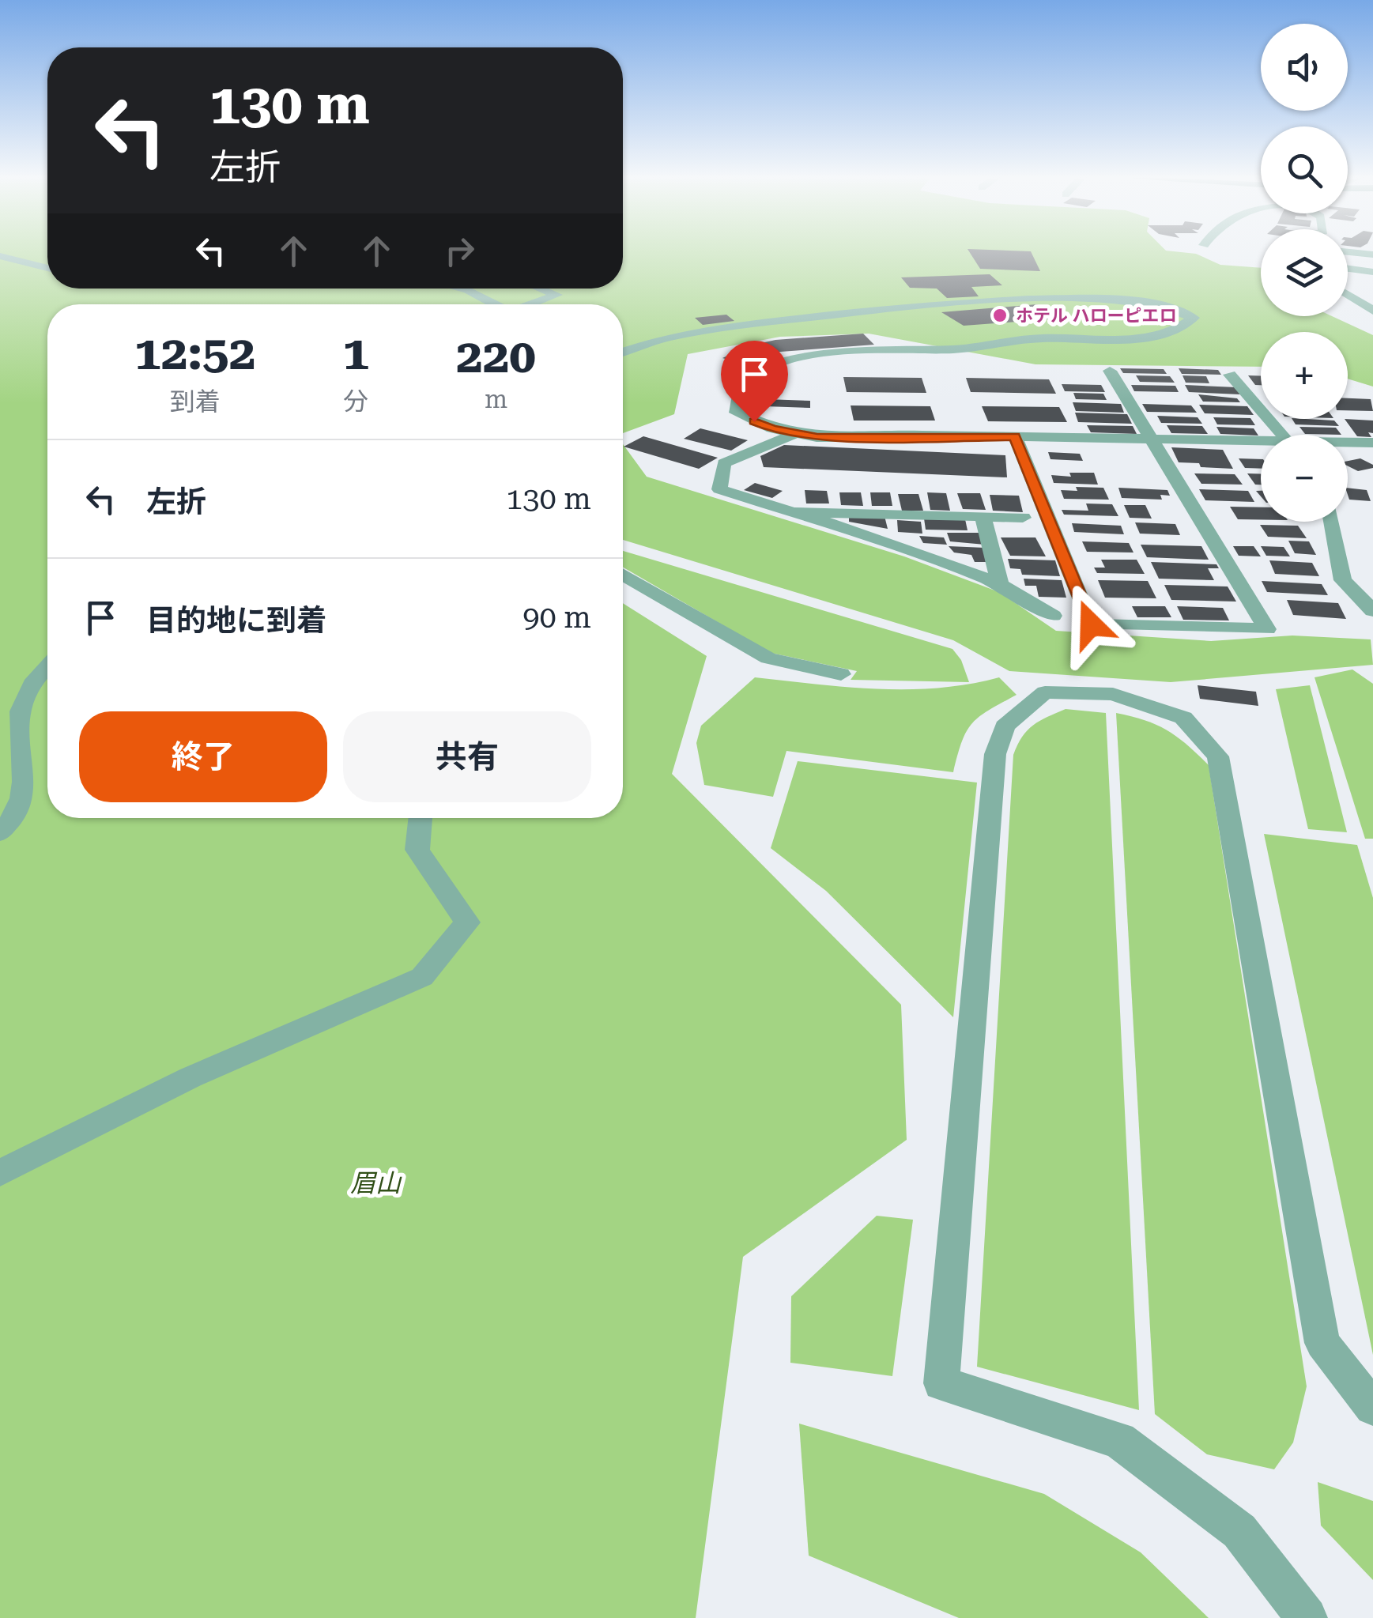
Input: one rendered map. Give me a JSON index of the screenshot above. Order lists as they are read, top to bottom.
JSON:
{
  "parks": ["眉山"],
  "places": ["ホテル ハローピエロ"],
  "page": {
    "map_buttons": ["+", "−"],
    "turn": ["130 m", "左折"],
    "eta": [
      "12:52",
      "到着",
      "1",
      "分",
      "220",
      "m"
    ],
    "list": [
      {
        "name": "左折",
        "value": "130 m"
      },
      {
        "name": "目的地に到着",
        "value": "90 m"
      }
    ],
    "buttons": ["終了", "共有"]
  }
}
